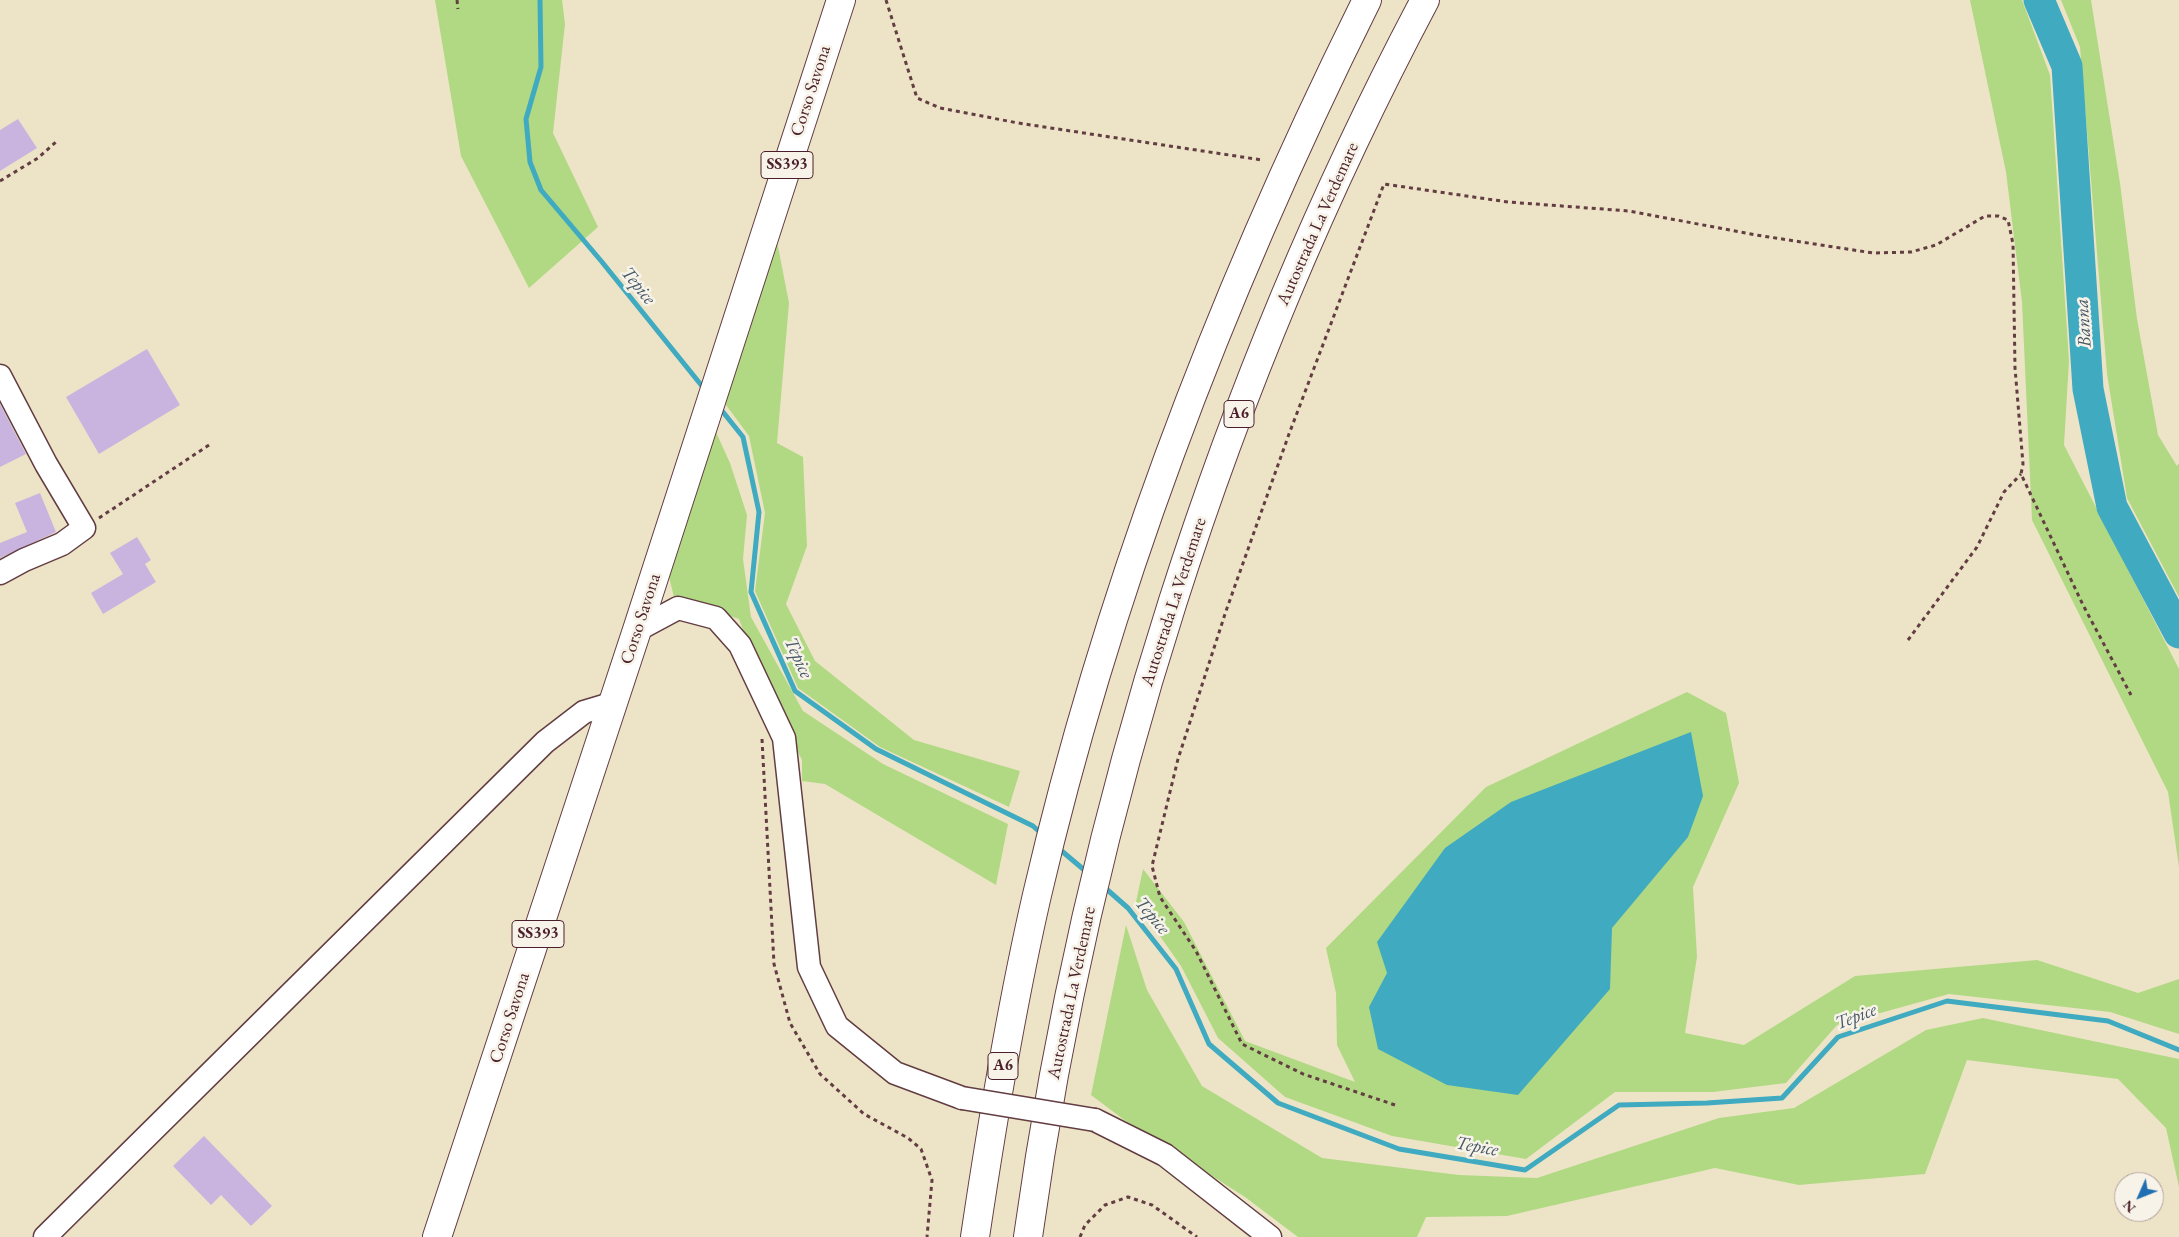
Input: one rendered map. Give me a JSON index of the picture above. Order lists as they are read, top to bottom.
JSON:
{
  "streets": {
    "main road": [
      "Corso Savona",
      "SS393",
      "Autostrada La Verdemare",
      "A6"
    ]
  },
  "water": ["Tepice", "Banna"],
  "north": "bottom left"
}
